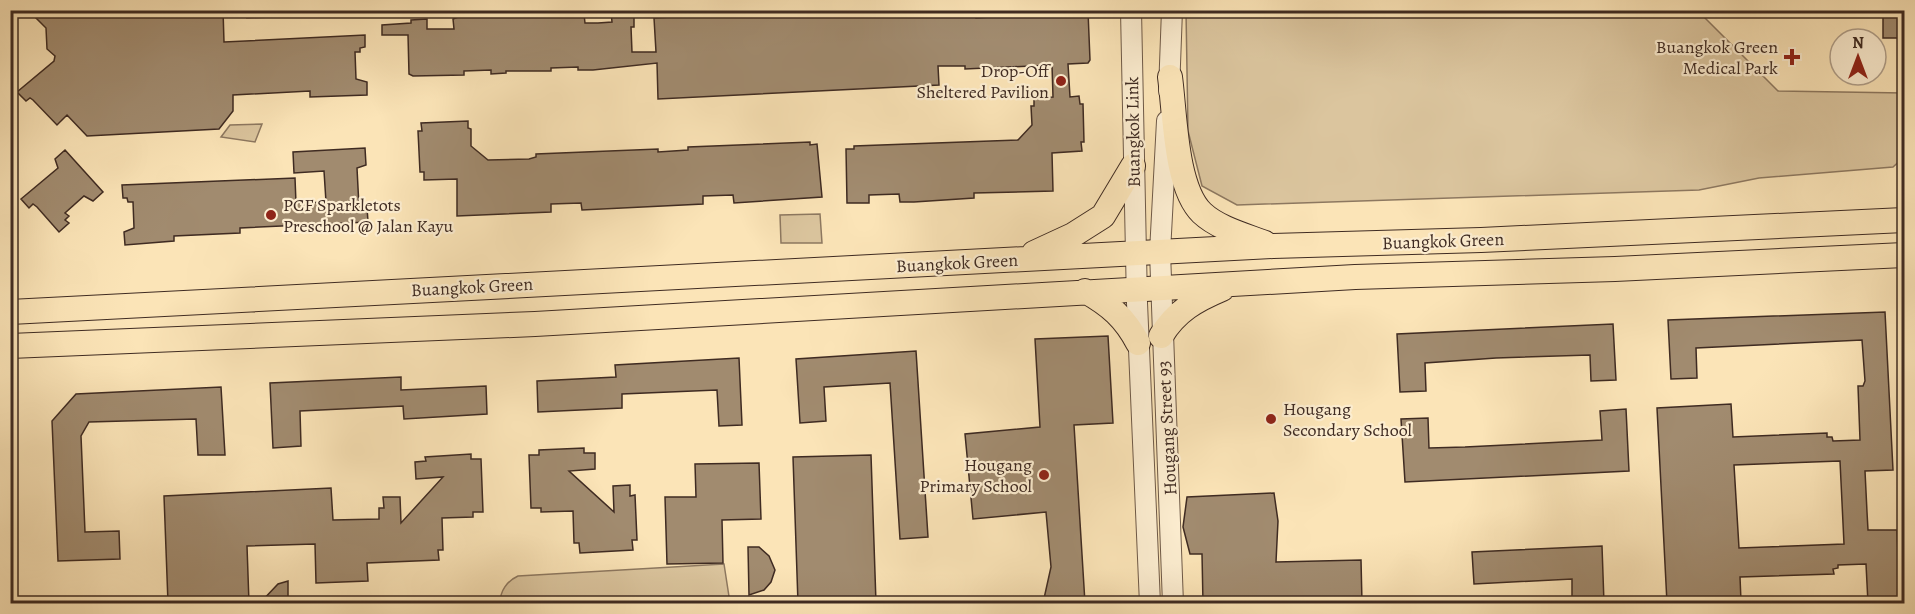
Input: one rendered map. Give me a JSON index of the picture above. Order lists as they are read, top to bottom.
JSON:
{
  "streets": {
    "main road": ["Buangkok Green"],
    "street": ["Buangkok Link", "Hougang Street 93"]
  },
  "crossings": [
    ["Buangkok Link", "Buangkok Green"],
    ["Buangkok Link", "Hougang Street 93"],
    ["Buangkok Green", "Hougang Street 93"]
  ],
  "places": {
    "health": ["Buangkok Green Medical Park"],
    "other": [
      "Drop-Off Sheltered Pavilion",
      "PCF Sparkletots Preschool @ Jalan Kayu",
      "Hougang Secondary School",
      "Hougang Primary School"
    ]
  },
  "north": "top"
}
